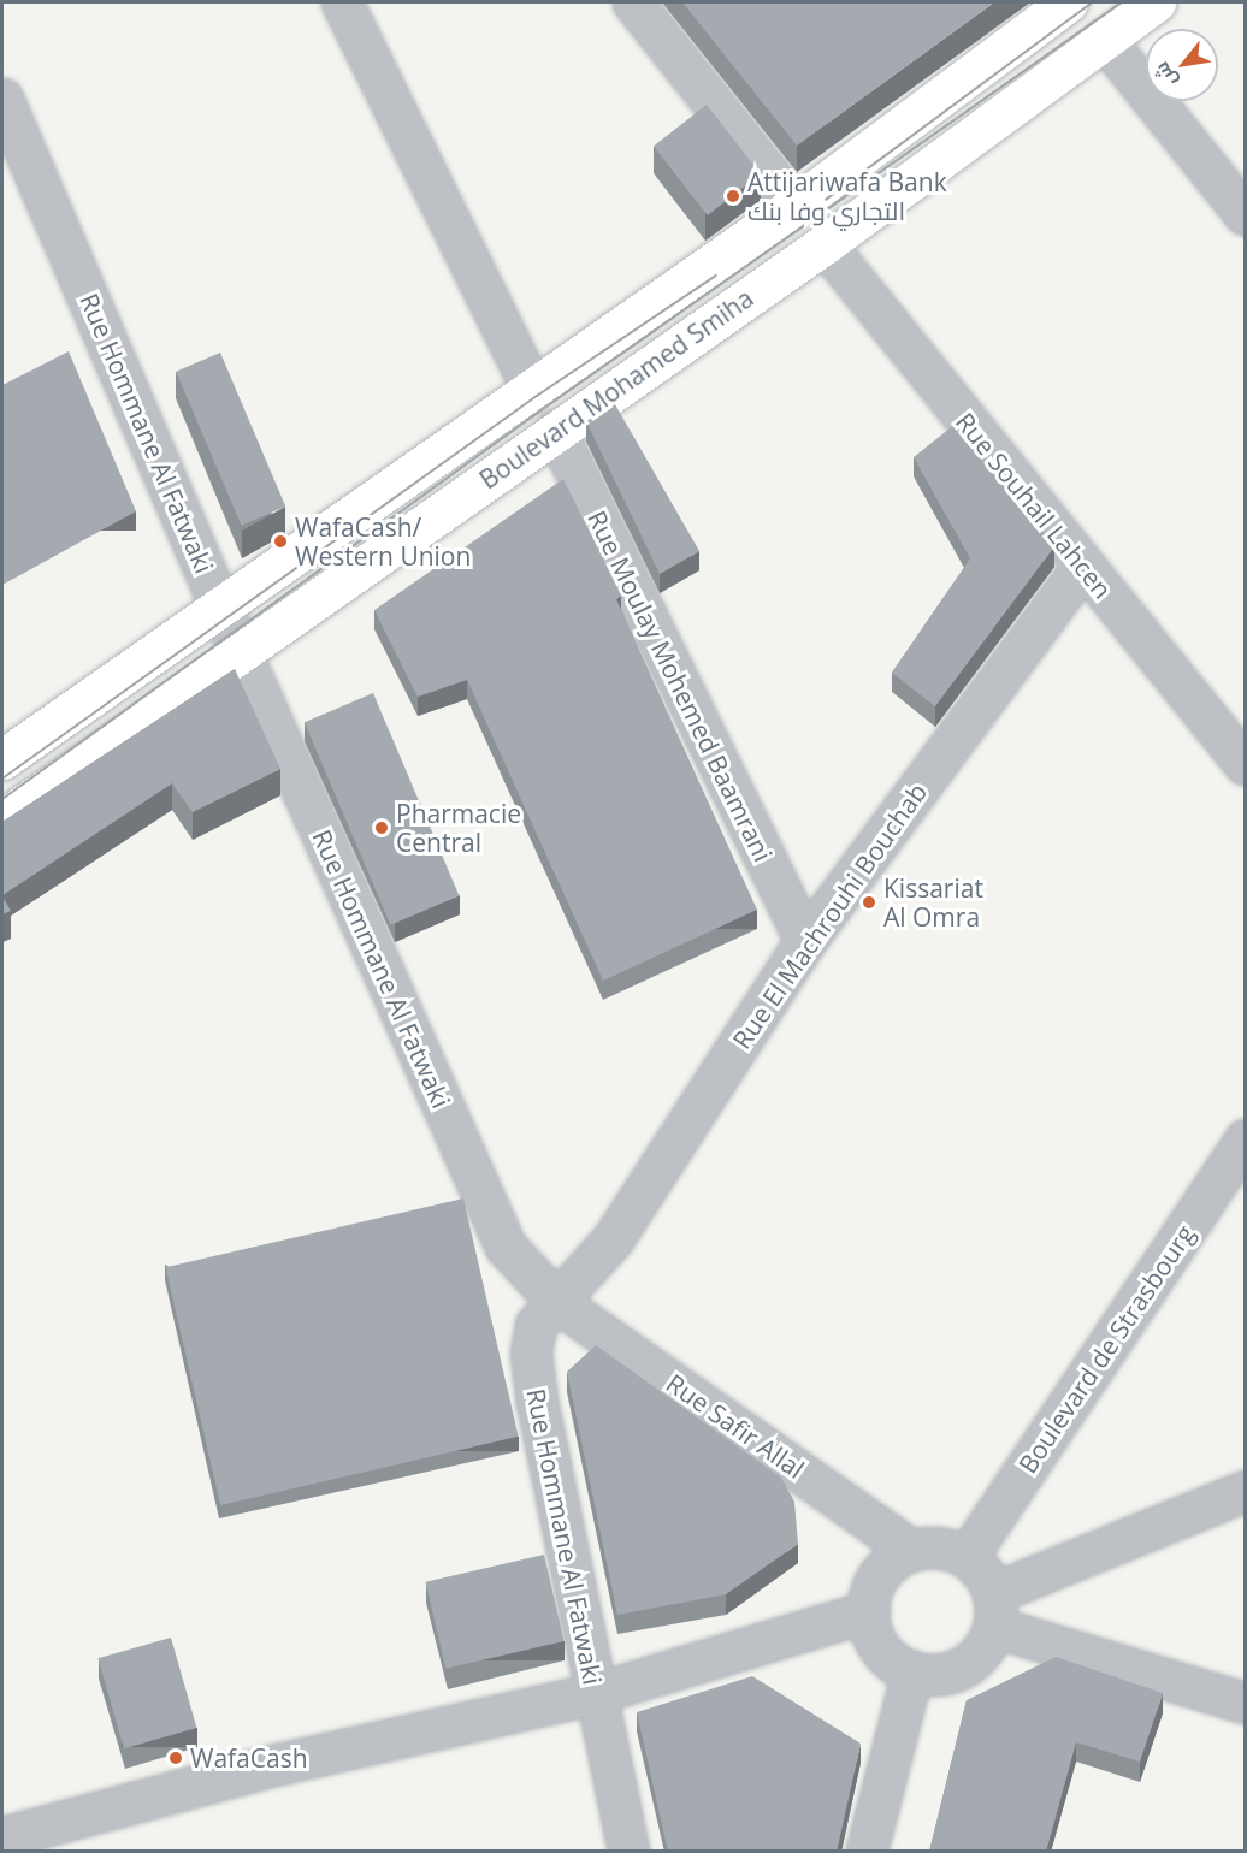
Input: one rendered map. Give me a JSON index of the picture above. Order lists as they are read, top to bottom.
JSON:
{
  "streets": {
    "street": [
      "Boulevard Mohamed Smiha",
      "Rue Hommane Al Fatwaki",
      "Rue Souhail Lahcen",
      "Rue Moulay Mohemed Baamrani",
      "Rue El Machrouhi Bouchab",
      "Boulevard de Strasbourg",
      "Rue Safir Allal"
    ]
  },
  "crossings": [
    ["Boulevard Mohamed Smiha", "Rue Hommane Al Fatwaki"],
    ["Boulevard Mohamed Smiha", "Rue Souhail Lahcen"],
    ["Boulevard Mohamed Smiha", "Rue Moulay Mohemed Baamrani"],
    ["Rue Hommane Al Fatwaki", "Rue El Machrouhi Bouchab"],
    ["Rue Hommane Al Fatwaki", "Rue Safir Allal"],
    ["Rue Souhail Lahcen", "Rue El Machrouhi Bouchab"],
    ["Rue Moulay Mohemed Baamrani", "Rue El Machrouhi Bouchab"],
    ["Rue El Machrouhi Bouchab", "Rue Safir Allal"],
    ["Boulevard de Strasbourg", "Rue Safir Allal"]
  ],
  "places": [
    "Attijariwafa Bank التجاري وفا بنك",
    "WafaCash/ Western Union",
    "Pharmacie Central",
    "Kissariat Al Omra",
    "WafaCash"
  ],
  "north": "bottom left"
}
